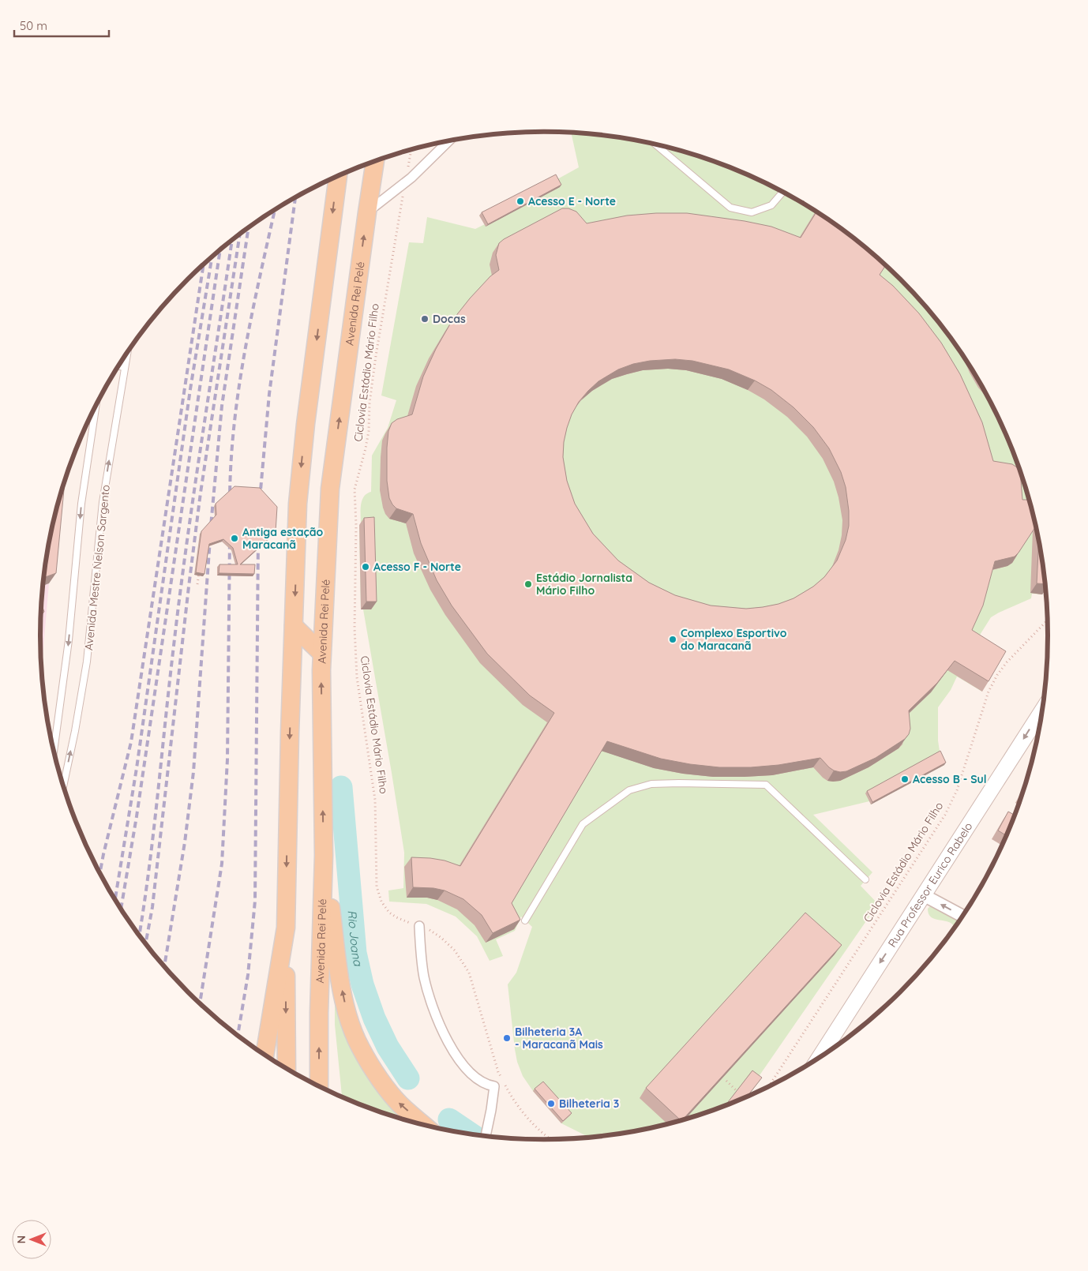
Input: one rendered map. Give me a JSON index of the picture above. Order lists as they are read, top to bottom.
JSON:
{
  "streets": {
    "main road": ["Avenida Rei Pelé"],
    "street": ["Rua Professor Eurico Rabelo"],
    "lane": ["Avenida Mestre Nelson Sargento"],
    "path": ["Ciclovia Estádio Mário Filho"]
  },
  "one_way": ["Rua Professor Eurico Rabelo"],
  "water": ["Rio Joana"],
  "places": [
    "Acesso E - Norte",
    "Docas",
    "Antiga estação Maracanã",
    "Acesso F - Norte",
    "Estádio Jornalista Mário Filho",
    "Complexo Esportivo do Maracanã",
    "Acesso B - Sul",
    "Bilheteria 3A - Maracanã Mais",
    "Bilheteria 3"
  ],
  "scale_bar": "50 m",
  "north": "left"
}
